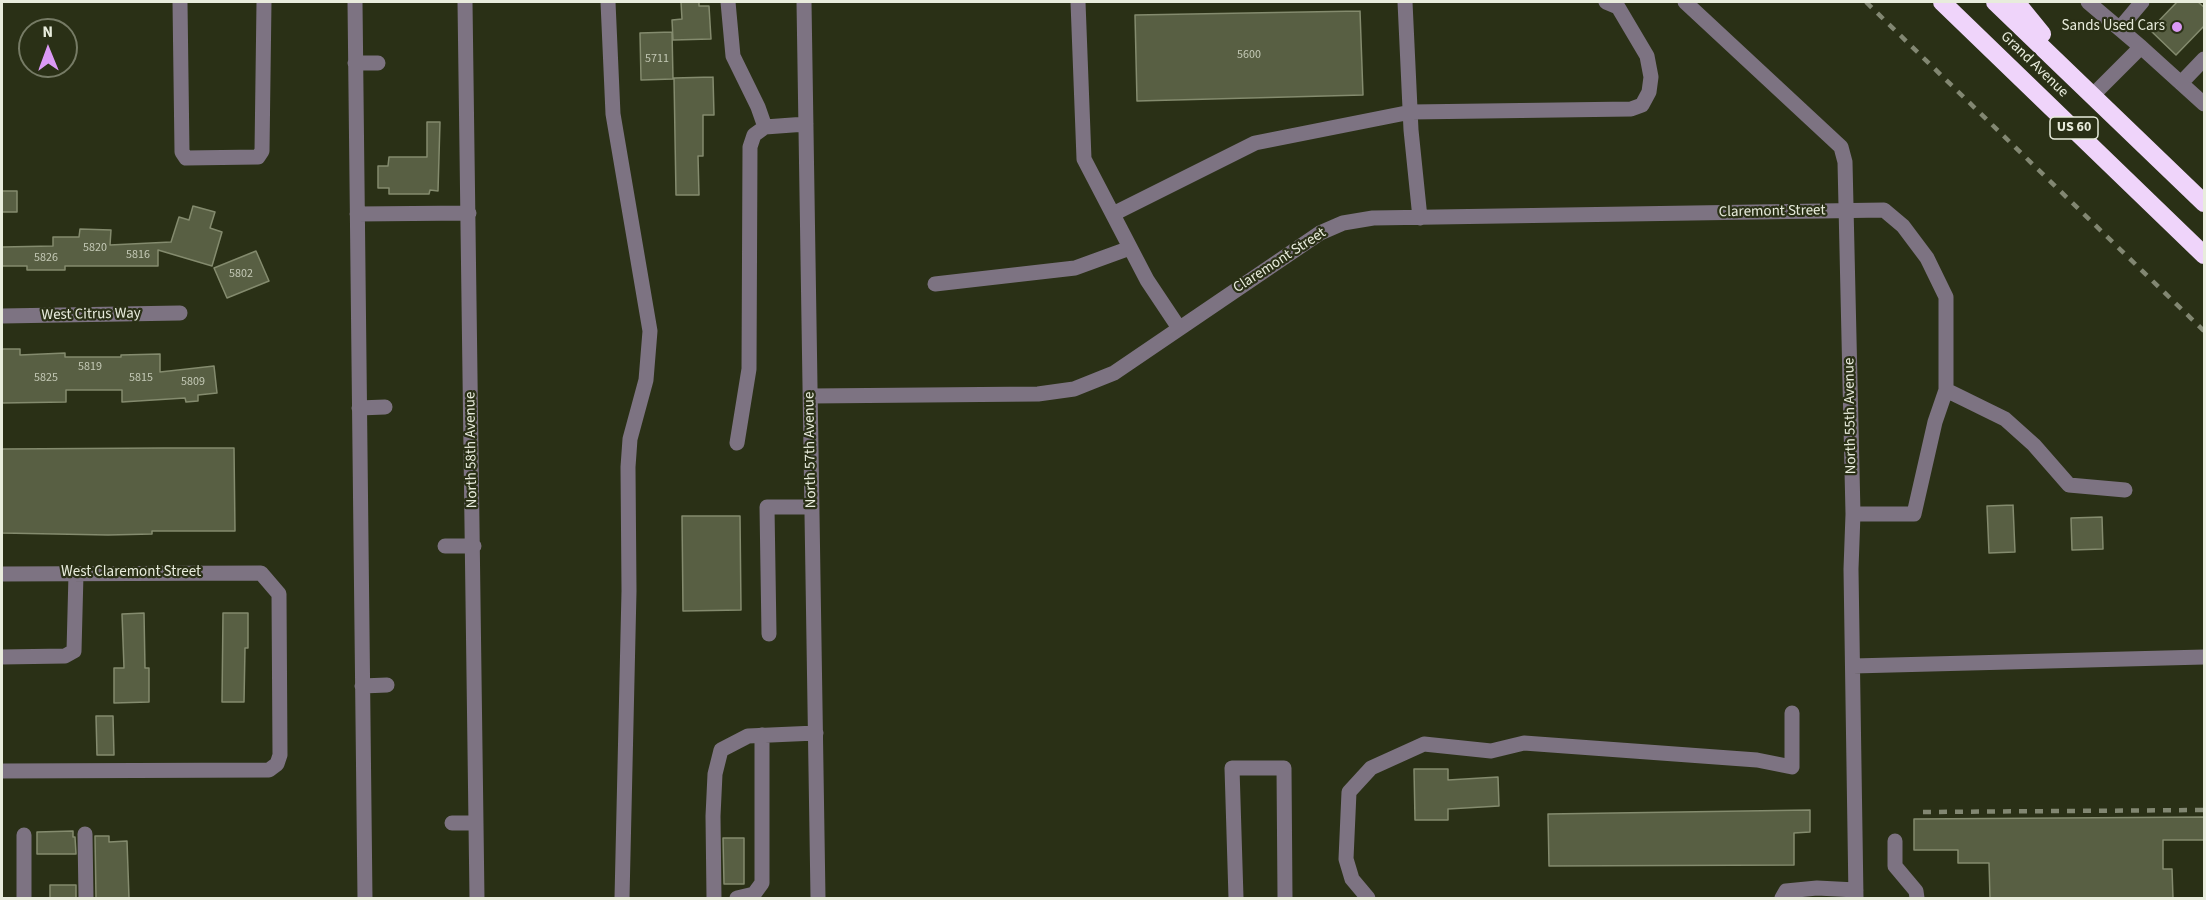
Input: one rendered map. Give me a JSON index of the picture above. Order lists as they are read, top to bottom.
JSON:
{
  "streets": {
    "highway": ["Grand Avenue", "US 60"],
    "street": [
      "Claremont Street",
      "West Citrus Way",
      "North 55th Avenue",
      "North 58th Avenue",
      "North 57th Avenue",
      "West Claremont Street"
    ]
  },
  "crossings": [
    ["Claremont Street", "North 55th Avenue"],
    ["Claremont Street", "North 57th Avenue"]
  ],
  "places": ["Sands Used Cars"],
  "house_numbers": [
    "5600",
    "5711",
    "5820",
    "5816",
    "5826",
    "5802",
    "5819",
    "5825",
    "5815",
    "5809"
  ],
  "north": "top"
}
